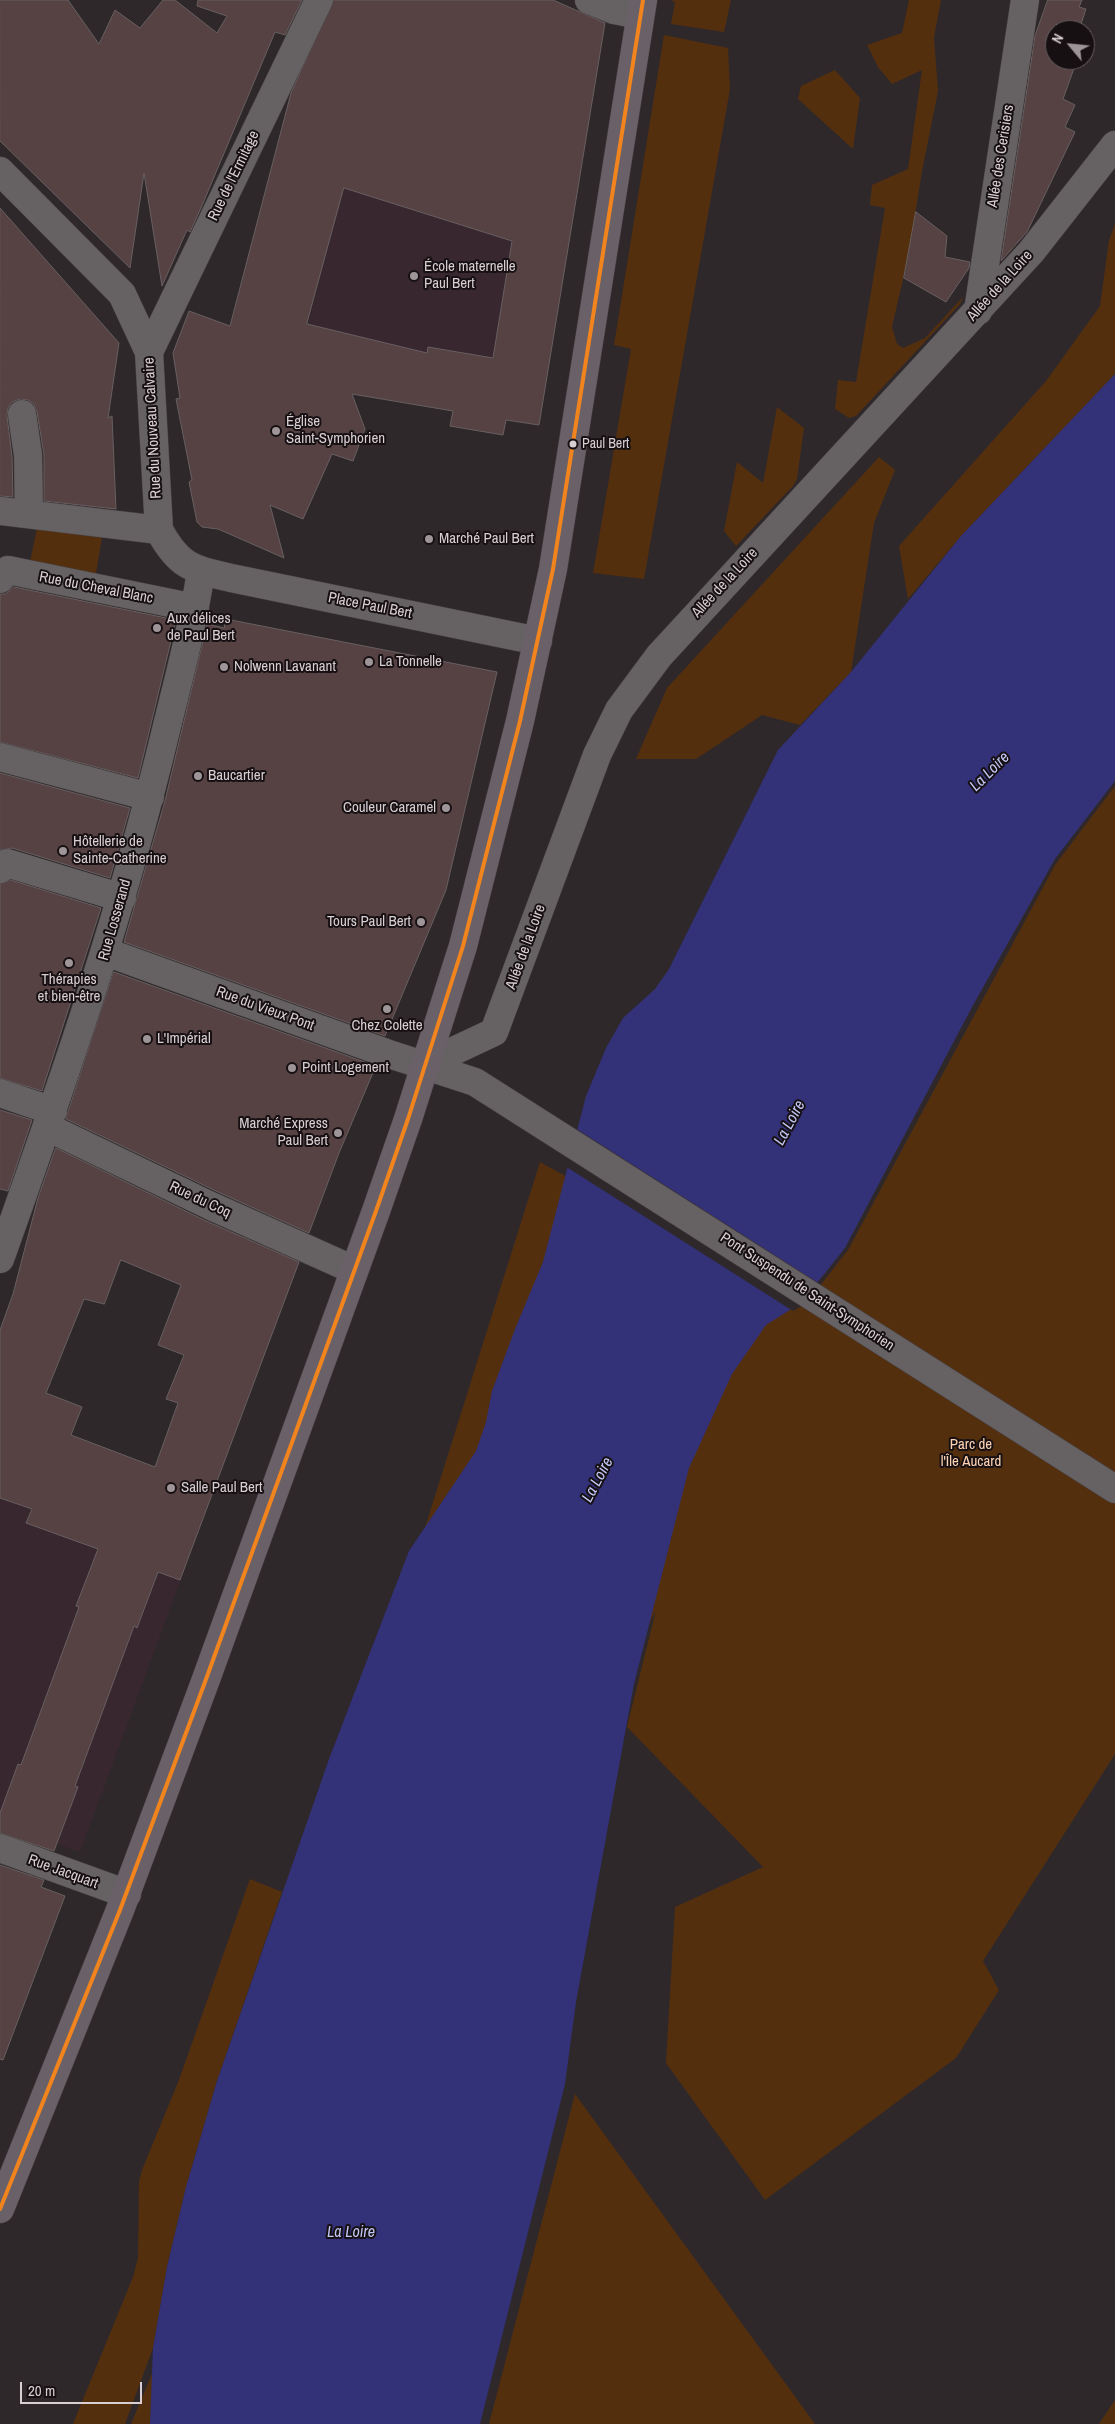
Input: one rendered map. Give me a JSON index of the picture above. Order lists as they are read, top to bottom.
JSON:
{
  "streets": {
    "street": [
      "Allée des Cerisiers",
      "Rue de l'Ermitage",
      "Allée de la Loire",
      "Rue du Nouveau Calvaire",
      "Rue du Cheval Blanc",
      "Place Paul Bert",
      "Rue Losserand",
      "Rue du Vieux Pont",
      "Rue du Coq",
      "Pont Suspendu de Saint-Symphorien",
      "Rue Jacquart"
    ]
  },
  "crossings": [
    ["Allée des Cerisiers", "Allée de la Loire"],
    ["Rue de l'Ermitage", "Rue du Nouveau Calvaire"],
    ["Allée de la Loire", "Rue du Vieux Pont"],
    ["Rue du Nouveau Calvaire", "Place Paul Bert"],
    ["Rue du Nouveau Calvaire", "Rue Losserand"],
    ["Rue du Cheval Blanc", "Rue Losserand"],
    ["Place Paul Bert", "Rue Losserand"],
    ["Rue Losserand", "Rue du Vieux Pont"],
    ["Rue Losserand", "Rue du Coq"],
    ["Rue du Vieux Pont", "Pont Suspendu de Saint-Symphorien"]
  ],
  "water": ["La Loire"],
  "parks": ["Parc de l'Île Aucard"],
  "places": [
    "École maternelle Paul Bert",
    "Église Saint-Symphorien",
    "Paul Bert",
    "Marché Paul Bert",
    "Aux délices de Paul Bert",
    "La Tonnelle",
    "Nolwenn Lavanant",
    "Baucartier",
    "Couleur Caramel",
    "Hôtellerie de Sainte-Catherine",
    "Tours Paul Bert",
    "Thérapies et bien-être",
    "Chez Colette",
    "L'Impérial",
    "Point Logement",
    "Marché Express Paul Bert",
    "Salle Paul Bert"
  ],
  "scale_bar": "20 m",
  "north": "top left"
}
